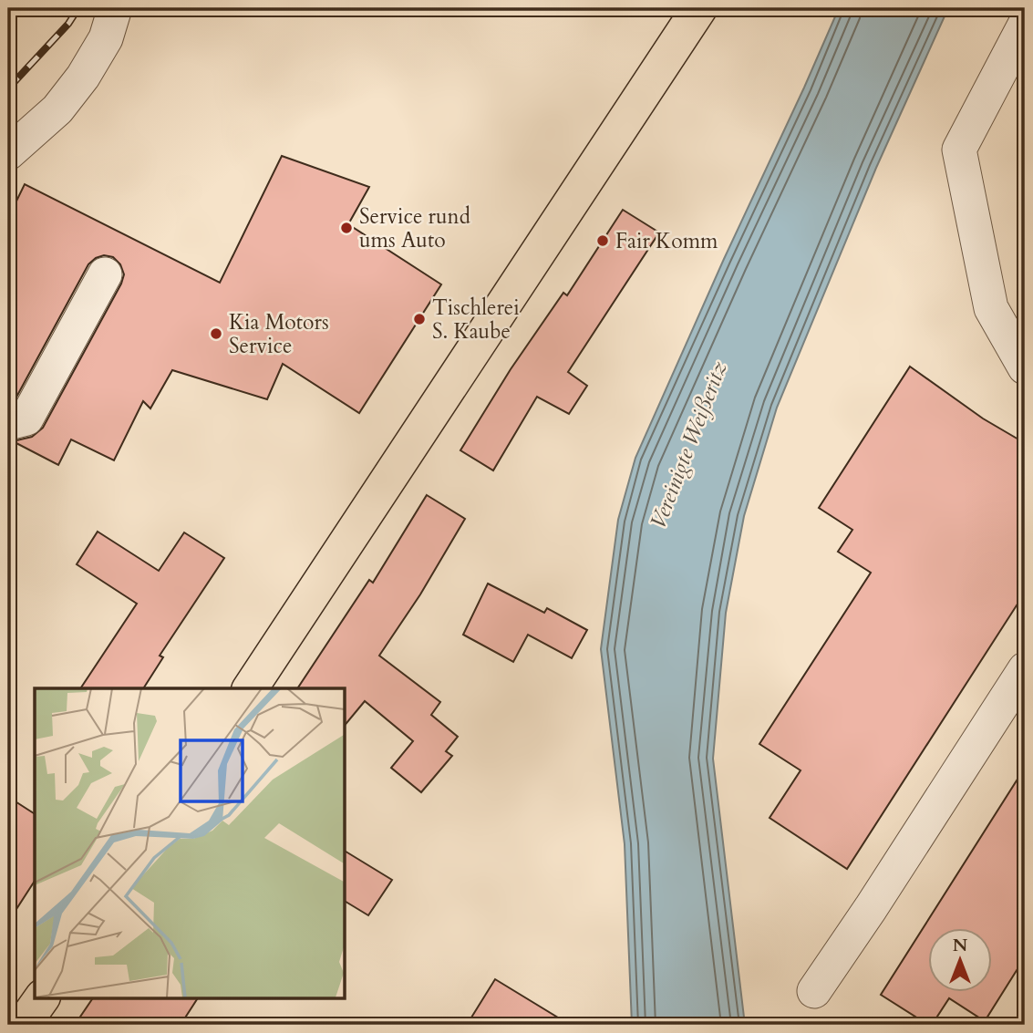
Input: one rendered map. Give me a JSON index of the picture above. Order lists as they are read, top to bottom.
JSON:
{
  "water": ["Vereinigte Weißeritz"],
  "places": [
    "Service rund ums Auto",
    "Fair Komm",
    "Tischlerei S. Kaube",
    "Kia Motors Service"
  ],
  "north": "top"
}
